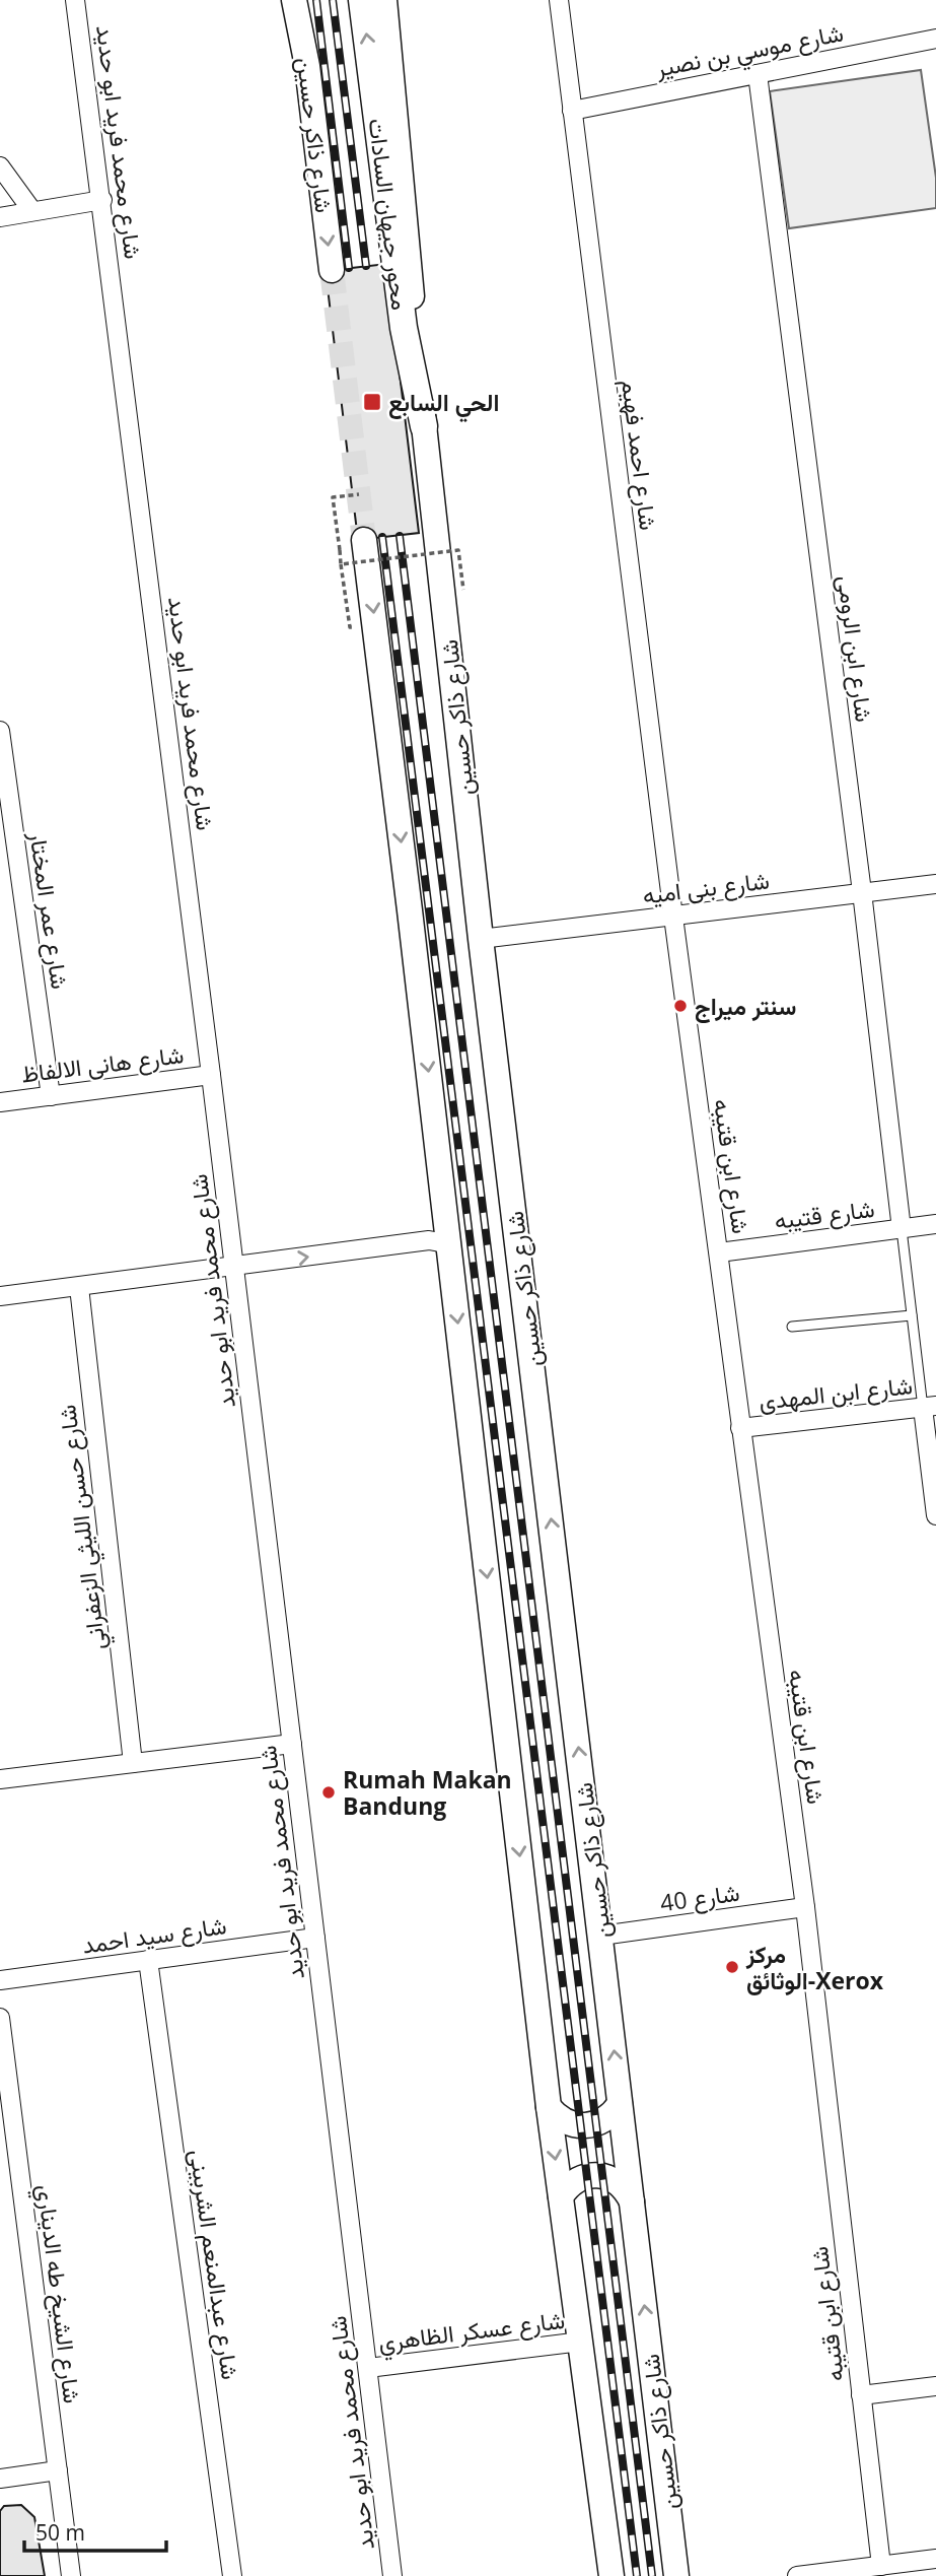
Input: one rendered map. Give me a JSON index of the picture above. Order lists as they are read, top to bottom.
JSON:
{
  "streets": {
    "main road": ["شارع ذاكر حسين", "محور جيهان السادات"],
    "street": [
      "شارع موسي بن نصير",
      "شارع محمد فريد ابو حديد",
      "شارع احمد فهيم",
      "شارع ابن الرومى",
      "شارع بنى اميه",
      "شارع عمر المختار",
      "شارع هانى الالفاظ",
      "شارع ابن قتيبه",
      "شارع قتيبه",
      "شارع ابن المهدى",
      "شارع حسن الليثي الزعفراني",
      "شارع 40",
      "شارع سيد احمد",
      "شارع عبدالمنعم الشربينى",
      "شارع الشيخ طه الديناري",
      "شارع عسكر الظاهري"
    ]
  },
  "crossings": [
    ["شارع موسي بن نصير", "شارع احمد فهيم"],
    ["شارع موسي بن نصير", "شارع ابن الرومى"],
    ["شارع ذاكر حسين", "محور جيهان السادات"],
    ["شارع ذاكر حسين", "شارع بنى اميه"],
    ["شارع ذاكر حسين", "شارع 40"],
    ["شارع محمد فريد ابو حديد", "شارع هانى الالفاظ"],
    ["شارع محمد فريد ابو حديد", "شارع سيد احمد"],
    ["شارع محمد فريد ابو حديد", "شارع عسكر الظاهري"],
    ["شارع احمد فهيم", "شارع بنى اميه"],
    ["شارع احمد فهيم", "شارع ابن قتيبه"],
    ["شارع ابن الرومى", "شارع بنى اميه"],
    ["شارع ابن الرومى", "شارع قتيبه"],
    ["شارع بنى اميه", "شارع ابن قتيبه"],
    ["شارع عمر المختار", "شارع هانى الالفاظ"],
    ["شارع ابن قتيبه", "شارع قتيبه"],
    ["شارع ابن قتيبه", "شارع ابن المهدى"],
    ["شارع ابن قتيبه", "شارع 40"],
    ["شارع سيد احمد", "شارع عبدالمنعم الشربينى"]
  ],
  "one_way": ["محور جيهان السادات"],
  "places": {
    "transit": ["الحي السابع"],
    "other": ["سنتر ميراج", "Rumah Makan Bandung", "مركز الوثائق-Xerox"]
  },
  "scale_bar": "50 m"
}
